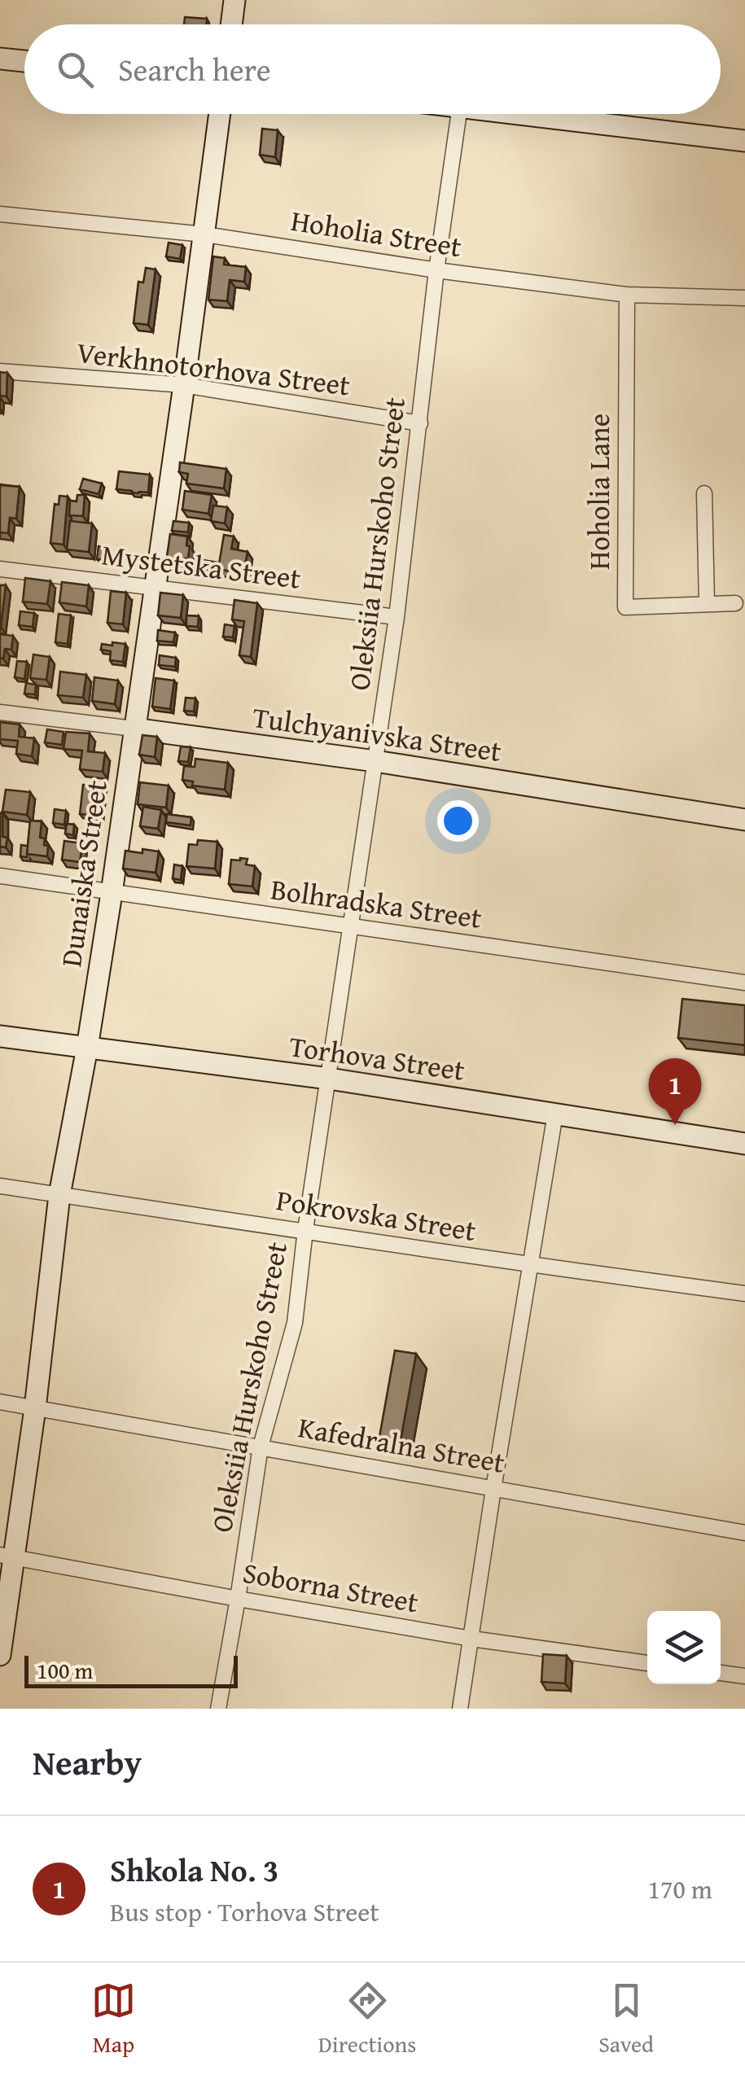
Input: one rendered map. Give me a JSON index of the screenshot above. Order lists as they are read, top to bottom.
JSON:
{
  "streets": {
    "main road": ["Tulchyanivska Street", "Dunaiska Street", "Torhova Street"],
    "street": [
      "Hoholia Street",
      "Verkhnotorhova Street",
      "Hoholia Lane",
      "Oleksiia Hurskoho Street",
      "Mystetska Street",
      "Bolhradska Street",
      "Pokrovska Street",
      "Kafedralna Street",
      "Soborna Street"
    ]
  },
  "crossings": [
    ["Hoholia Street", "Hoholia Lane"],
    ["Hoholia Street", "Oleksiia Hurskoho Street"],
    ["Hoholia Street", "Dunaiska Street"],
    ["Verkhnotorhova Street", "Oleksiia Hurskoho Street"],
    ["Verkhnotorhova Street", "Dunaiska Street"],
    ["Oleksiia Hurskoho Street", "Mystetska Street"],
    ["Oleksiia Hurskoho Street", "Tulchyanivska Street"],
    ["Oleksiia Hurskoho Street", "Bolhradska Street"],
    ["Oleksiia Hurskoho Street", "Torhova Street"],
    ["Oleksiia Hurskoho Street", "Pokrovska Street"],
    ["Oleksiia Hurskoho Street", "Kafedralna Street"],
    ["Oleksiia Hurskoho Street", "Soborna Street"],
    ["Mystetska Street", "Dunaiska Street"],
    ["Tulchyanivska Street", "Dunaiska Street"],
    ["Dunaiska Street", "Bolhradska Street"],
    ["Dunaiska Street", "Torhova Street"],
    ["Dunaiska Street", "Pokrovska Street"],
    ["Dunaiska Street", "Kafedralna Street"],
    ["Dunaiska Street", "Soborna Street"]
  ],
  "scale_bar": "100 m",
  "page": {
    "search": "Search here",
    "pins": "1",
    "scale": "100 m",
    "heading": "Nearby",
    "list": [
      {
        "mark": "1",
        "name": "Shkola No. 3",
        "note": "Bus stop · Torhova Street",
        "value": "170 m"
      }
    ],
    "nav": ["Map", "Directions", "Saved"]
  }
}
